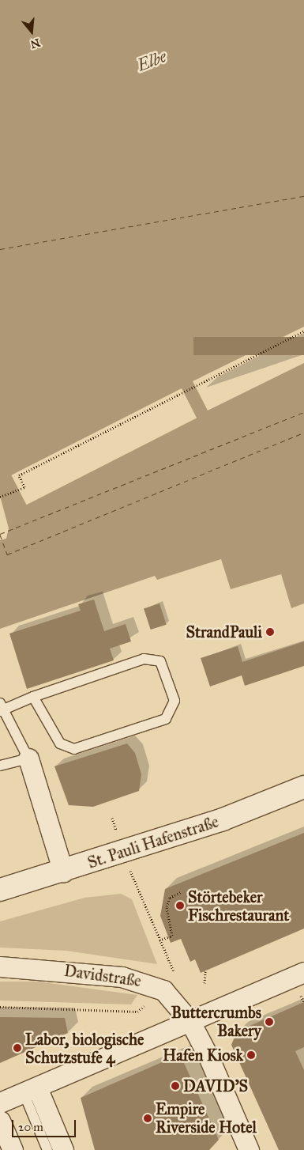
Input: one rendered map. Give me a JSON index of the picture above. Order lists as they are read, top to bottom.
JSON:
{
  "streets": {
    "main road": ["St. Pauli Hafenstraße"],
    "street": ["Davidstraße"]
  },
  "water": ["Elbe"],
  "places": [
    "StrandPauli",
    "Störtebeker Fischrestaurant",
    "Buttercrumbs Bakery",
    "Labor, biologische Schutzstufe 4",
    "Hafen Kiosk",
    "DAVID'S",
    "Empire Riverside Hotel"
  ],
  "scale_bar": "20 m",
  "north": "bottom"
}
